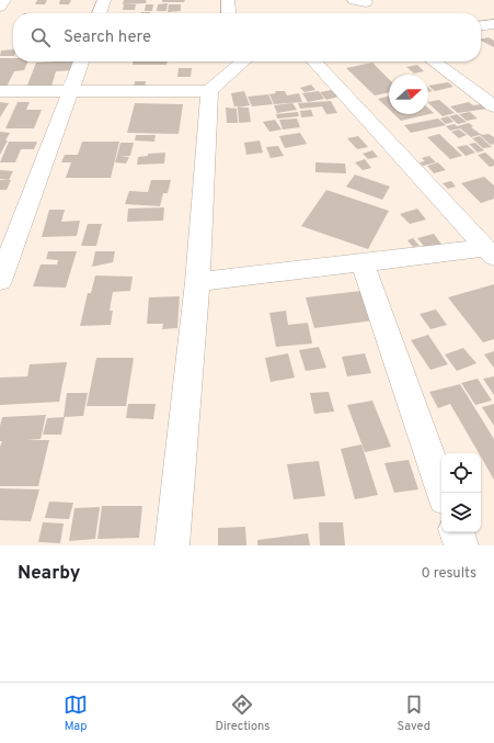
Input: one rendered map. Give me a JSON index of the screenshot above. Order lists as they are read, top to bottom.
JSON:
{
  "north": "right",
  "page": {
    "search": "Search here",
    "heading": ["Nearby", "0 results"],
    "nav": ["Map", "Directions", "Saved"]
  }
}
